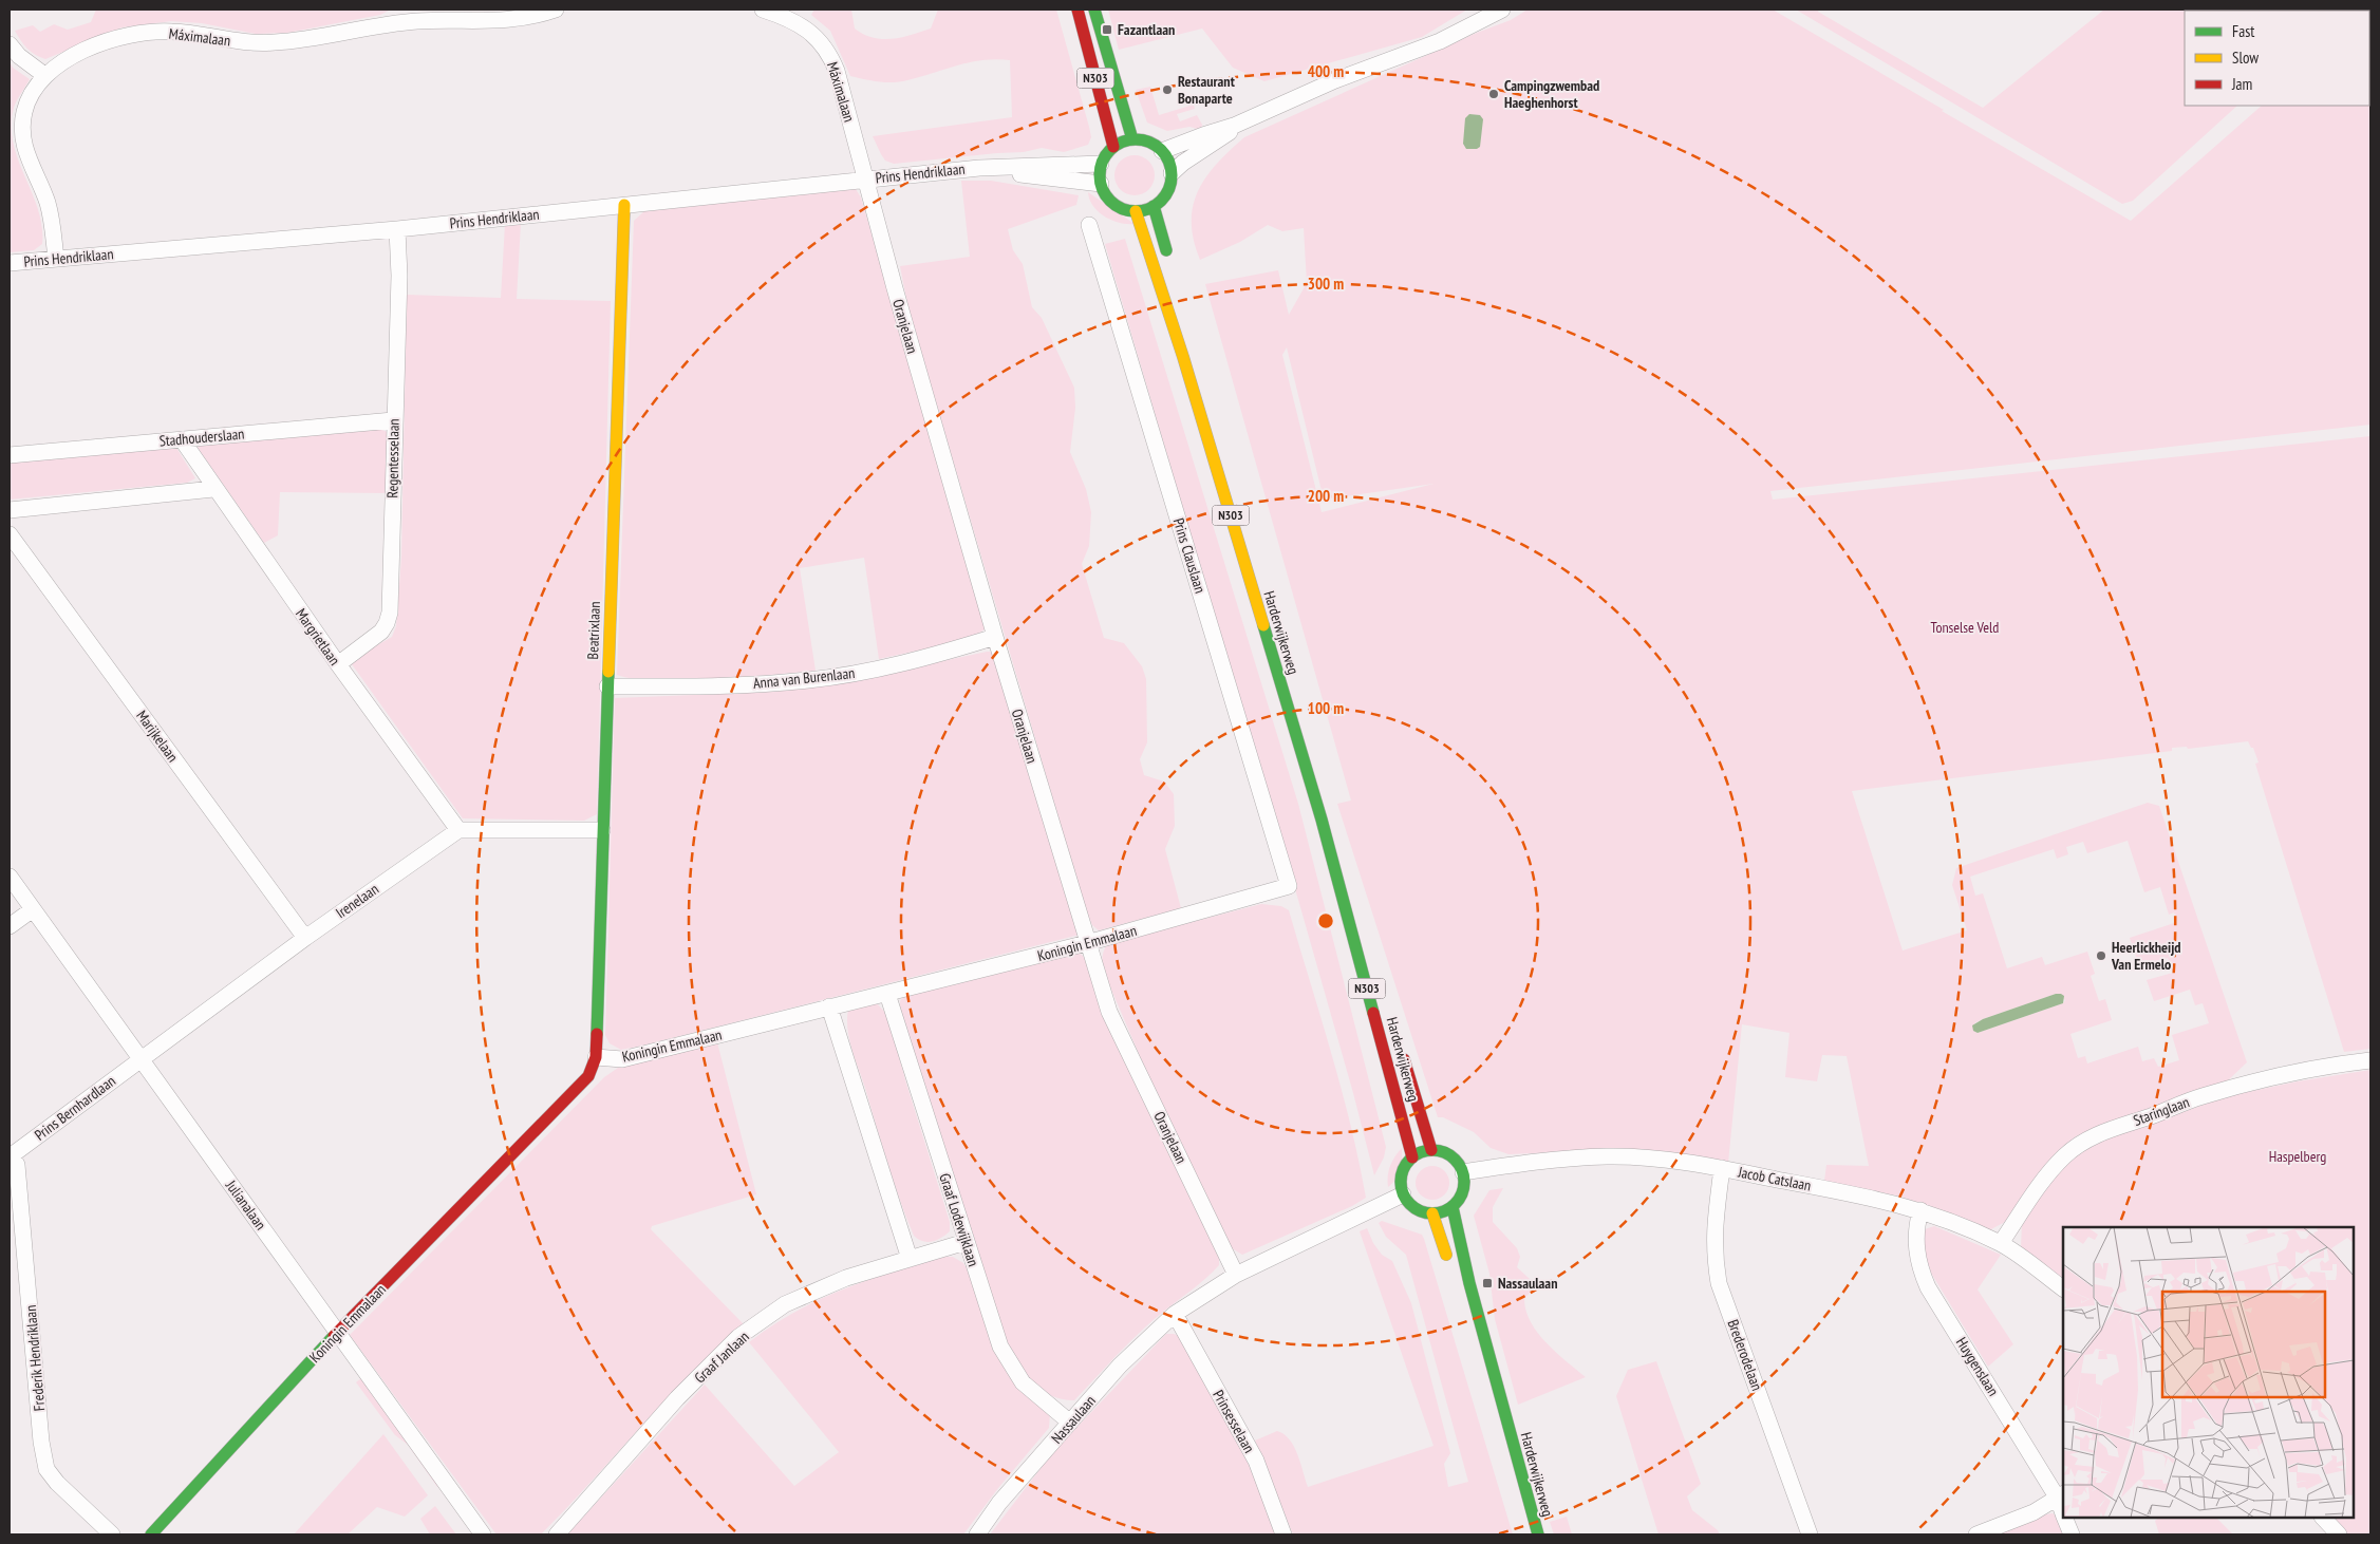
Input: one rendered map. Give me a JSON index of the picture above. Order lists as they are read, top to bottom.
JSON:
{
  "streets": {
    "main road": [
      "N303",
      "Beatrixlaan",
      "Harderwijkerweg",
      "Koningin Emmalaan"
    ],
    "street": [
      "Máximalaan",
      "Prins Hendriklaan",
      "Oranjelaan",
      "Stadhouderslaan",
      "Regentesselaan",
      "Prins Clauslaan",
      "Margrietlaan",
      "Anna van Burenlaan",
      "Marijkelaan",
      "Irenelaan",
      "Prins Bernhardlaan",
      "Staringlaan",
      "Jacob Catslaan",
      "Julianalaan",
      "Graaf Lodewijklaan",
      "Brederodelaan",
      "Graaf Janlaan",
      "Frederik Hendriklaan",
      "Huygenslaan",
      "Nassaulaan",
      "Prinsesselaan"
    ]
  },
  "crossings": [
    ["Máximalaan", "Prins Hendriklaan"],
    ["Máximalaan", "Oranjelaan"],
    ["N303", "Prins Hendriklaan"],
    ["N303", "Harderwijkerweg"],
    ["Prins Hendriklaan", "Oranjelaan"],
    ["Prins Hendriklaan", "Regentesselaan"],
    ["Prins Hendriklaan", "Beatrixlaan"],
    ["Prins Hendriklaan", "Harderwijkerweg"],
    ["Oranjelaan", "Anna van Burenlaan"],
    ["Oranjelaan", "Koningin Emmalaan"],
    ["Oranjelaan", "Nassaulaan"],
    ["Stadhouderslaan", "Regentesselaan"],
    ["Stadhouderslaan", "Margrietlaan"],
    ["Regentesselaan", "Margrietlaan"],
    ["Prins Clauslaan", "Koningin Emmalaan"],
    ["Beatrixlaan", "Anna van Burenlaan"],
    ["Beatrixlaan", "Koningin Emmalaan"],
    ["Harderwijkerweg", "Jacob Catslaan"],
    ["Harderwijkerweg", "Nassaulaan"],
    ["Margrietlaan", "Irenelaan"],
    ["Marijkelaan", "Irenelaan"],
    ["Irenelaan", "Prins Bernhardlaan"],
    ["Irenelaan", "Julianalaan"],
    ["Koningin Emmalaan", "Julianalaan"],
    ["Koningin Emmalaan", "Graaf Lodewijklaan"],
    ["Prins Bernhardlaan", "Julianalaan"],
    ["Prins Bernhardlaan", "Frederik Hendriklaan"],
    ["Staringlaan", "Jacob Catslaan"],
    ["Jacob Catslaan", "Brederodelaan"],
    ["Jacob Catslaan", "Huygenslaan"],
    ["Jacob Catslaan", "Nassaulaan"],
    ["Graaf Lodewijklaan", "Graaf Janlaan"],
    ["Graaf Lodewijklaan", "Nassaulaan"],
    ["Nassaulaan", "Prinsesselaan"]
  ],
  "parks": ["Tonselse Veld", "Haspelberg"],
  "places": {
    "transit": ["Fazantlaan", "Nassaulaan"],
    "other": ["Restaurant Bonaparte", "Campingzwembad Haeghenhorst", "Heerlickheijd Van Ermelo"]
  },
  "legend": ["Fast", "Slow", "Jam"],
  "rings": [
    "400 m",
    "300 m",
    "200 m",
    "100 m"
  ]
}
